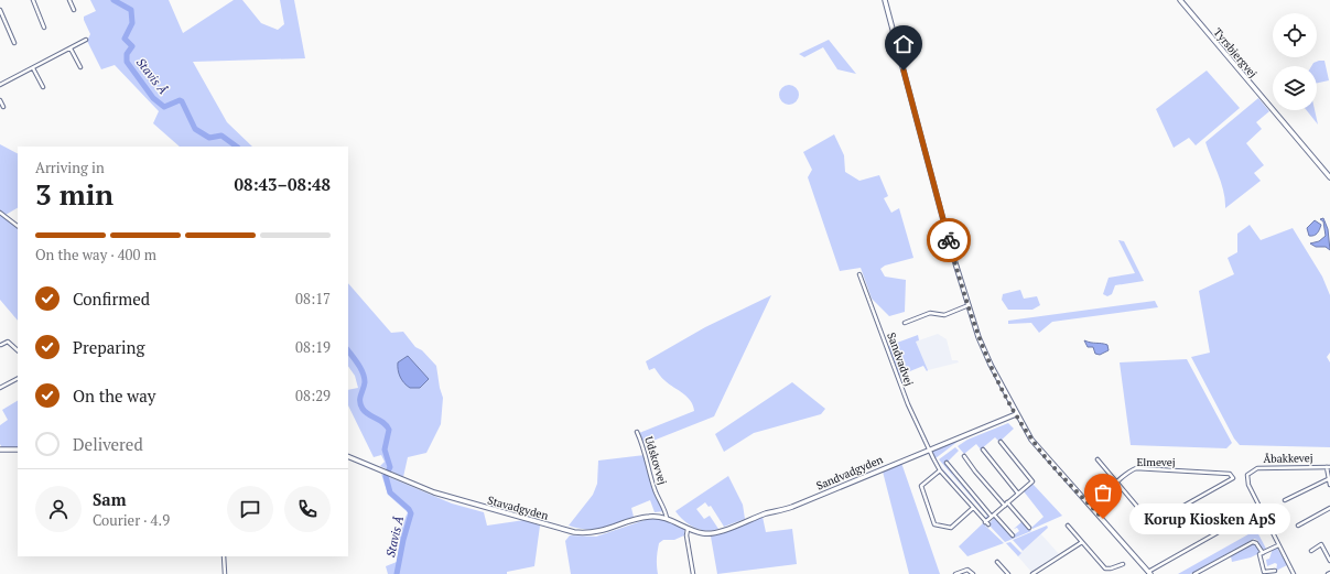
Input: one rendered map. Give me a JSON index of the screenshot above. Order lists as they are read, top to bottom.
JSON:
{
  "streets": {
    "street": [
      "Tyrsbjergvej",
      "Sandvadvej",
      "Åbakkevej",
      "Udskovvej",
      "Elmevej",
      "Sandvadgyden",
      "Stavadgyden"
    ]
  },
  "crossings": [
    ["Sandvadvej", "Sandvadgyden"],
    ["Udskovvej", "Stavadgyden"],
    ["Sandvadgyden", "Stavadgyden"]
  ],
  "water": ["Stavis Å"],
  "places": ["Korup Kiosken ApS"],
  "page": {
    "heading": ["3 min", "Arriving in", "08:43–08:48"],
    "panel": ["Sam", "Courier · 4.9"],
    "bar": "On the way · 400 m",
    "list": [
      ["Confirmed", "08:17"],
      ["Preparing", "08:19"],
      ["On the way", "08:29"],
      "Delivered"
    ],
    "bubble": "Korup Kiosken ApS"
  }
}
